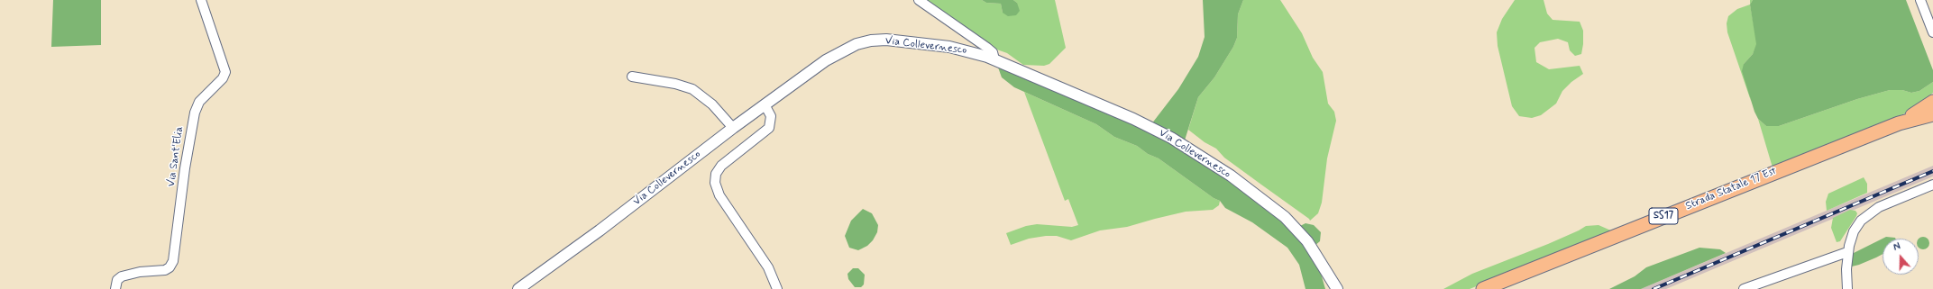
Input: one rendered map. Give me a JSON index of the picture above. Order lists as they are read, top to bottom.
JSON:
{
  "streets": {
    "main road": ["Strada Statale 17 Est", "SS17"],
    "street": ["Via Collevernesco", "Via Sant'Elia"]
  },
  "north": "top"
}
